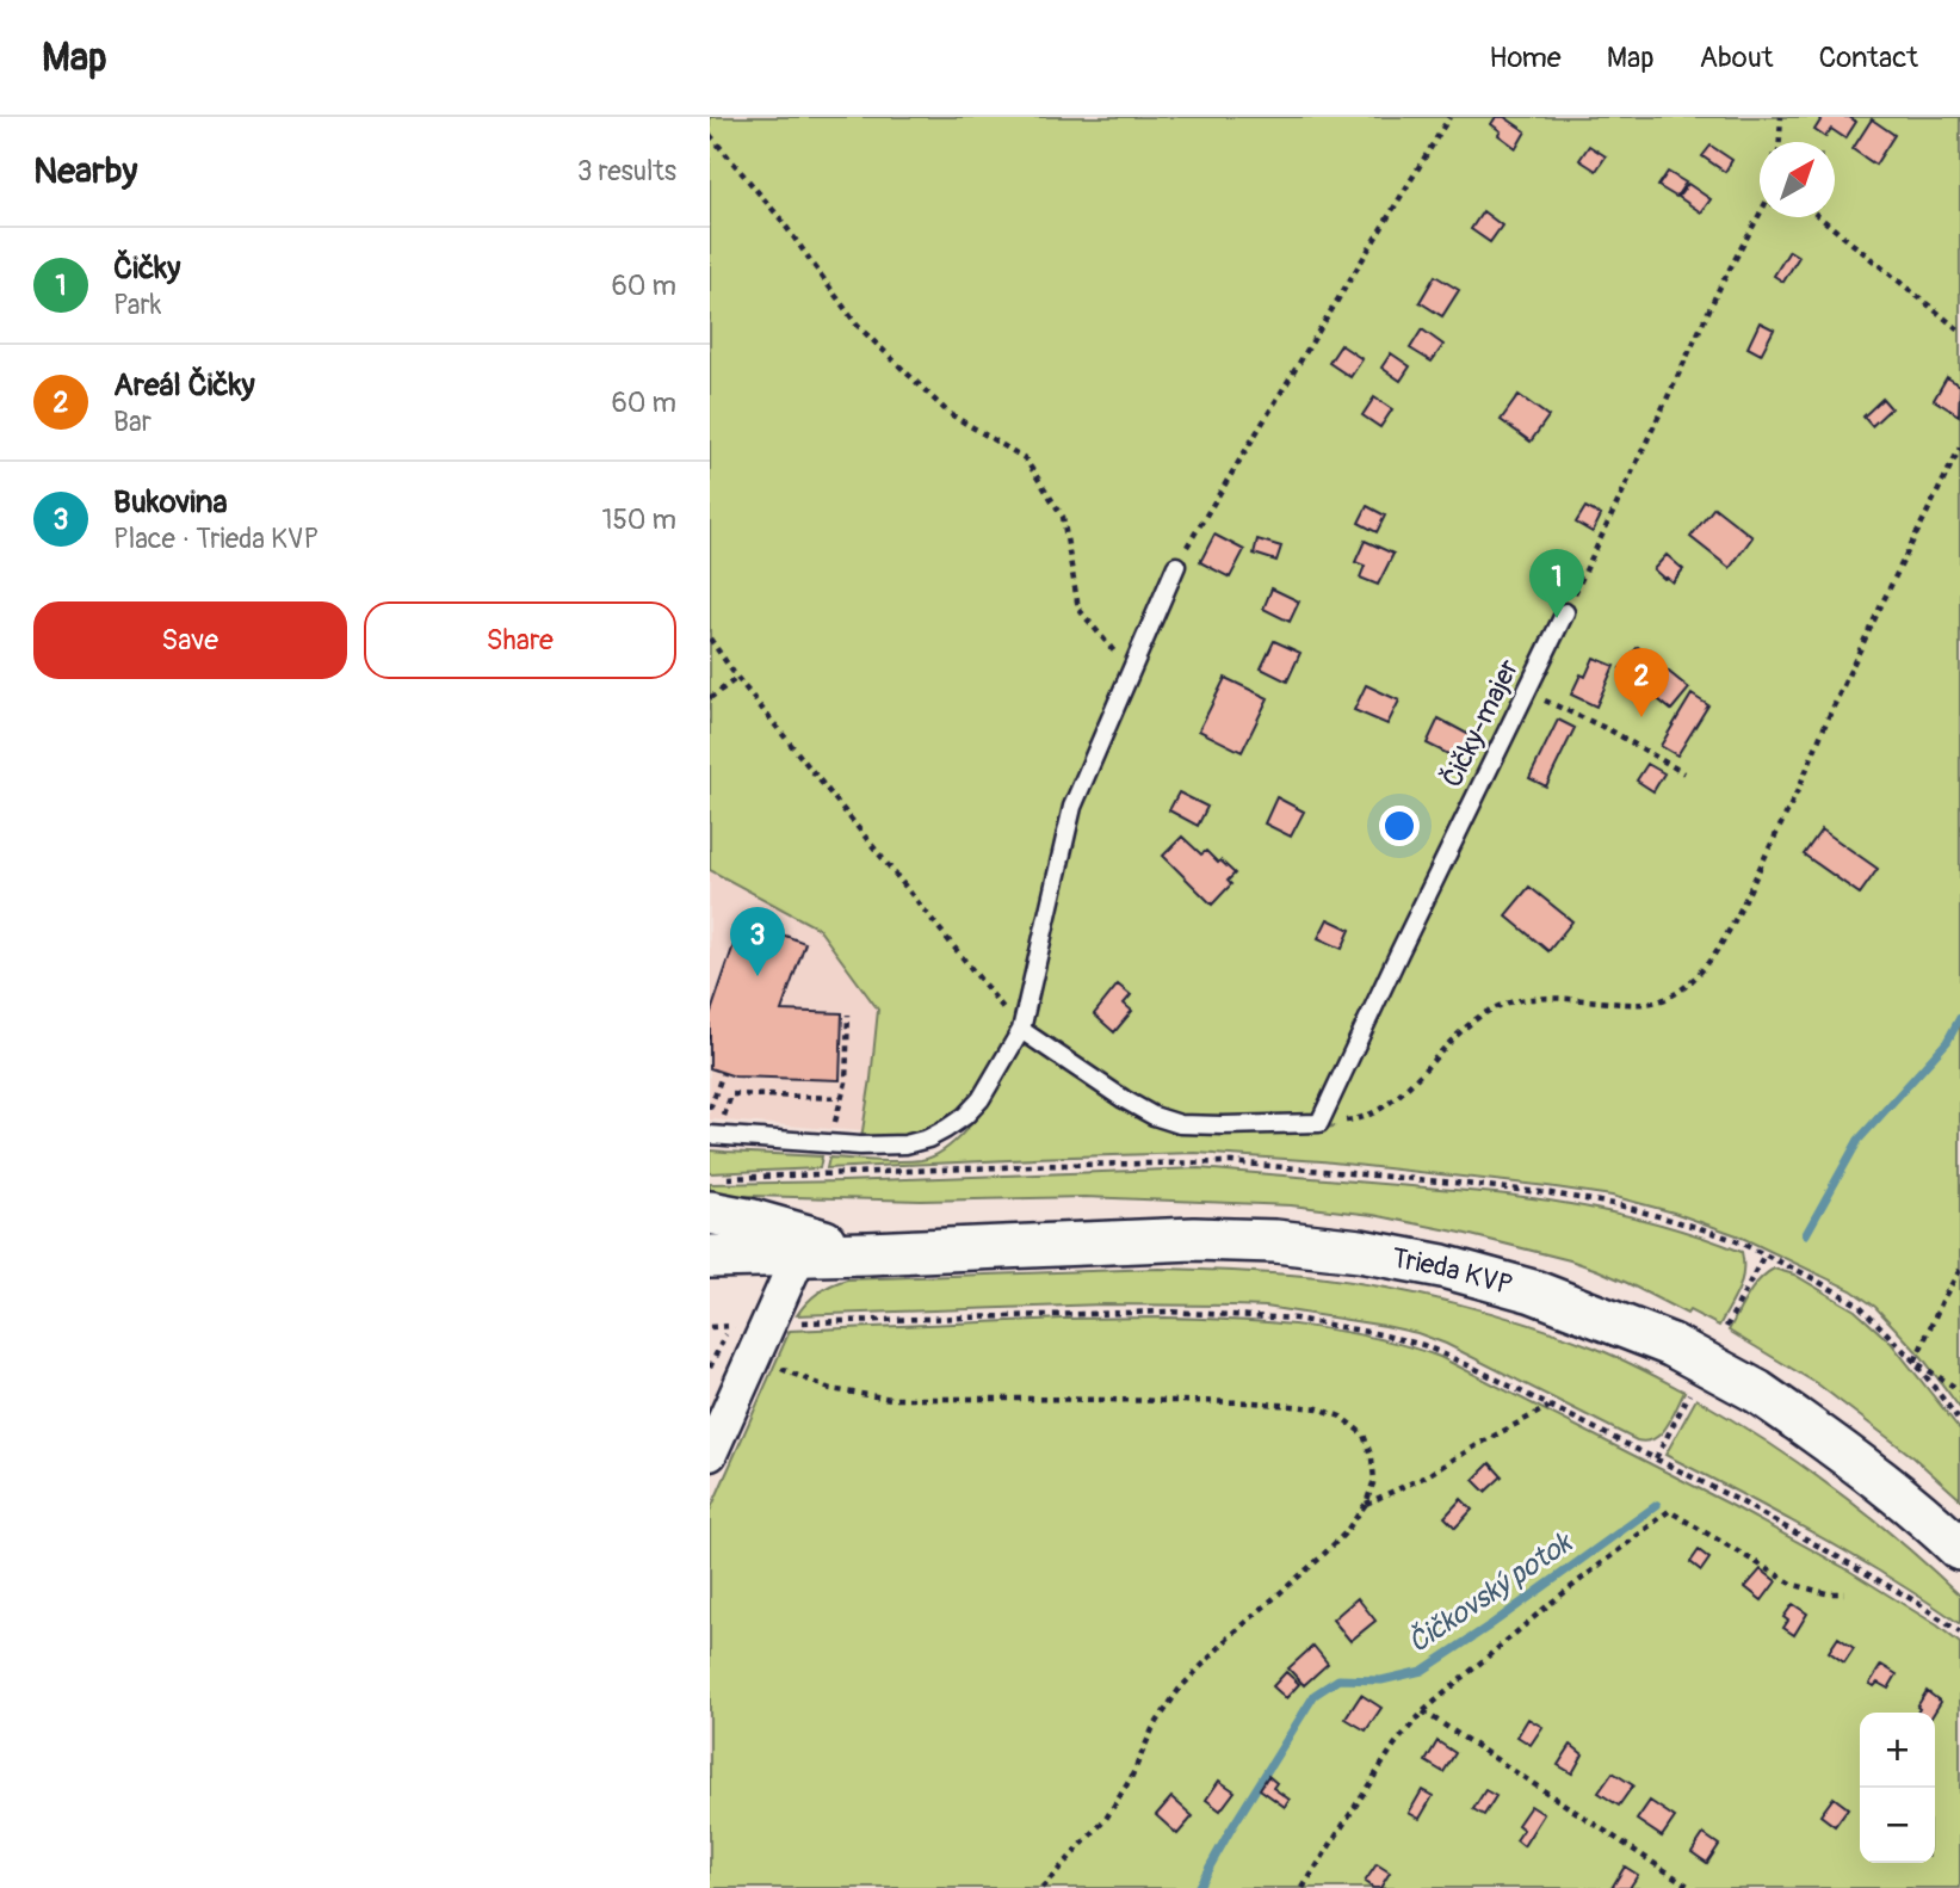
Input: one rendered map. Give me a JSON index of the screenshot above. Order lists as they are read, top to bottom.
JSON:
{
  "streets": {
    "street": ["Trieda KVP"],
    "lane": ["Čičky-majer"]
  },
  "water": ["Čičkovský potok"],
  "north": "top right",
  "page": {
    "header": "Map",
    "nav": [
      "Home",
      "Map",
      "About",
      "Contact"
    ],
    "heading": ["Nearby", "3 results"],
    "list": [
      {
        "mark": "1",
        "name": "Čičky",
        "note": "Park",
        "value": "60 m"
      },
      {
        "mark": "2",
        "name": "Areál Čičky",
        "note": "Bar",
        "value": "60 m"
      },
      {
        "mark": "3",
        "name": "Bukovina",
        "note": "Place · Trieda KVP",
        "value": "150 m"
      }
    ],
    "pins": ["1", "2", "3"],
    "buttons": ["Save", "Share"],
    "map_buttons": ["+", "−"]
  }
}
